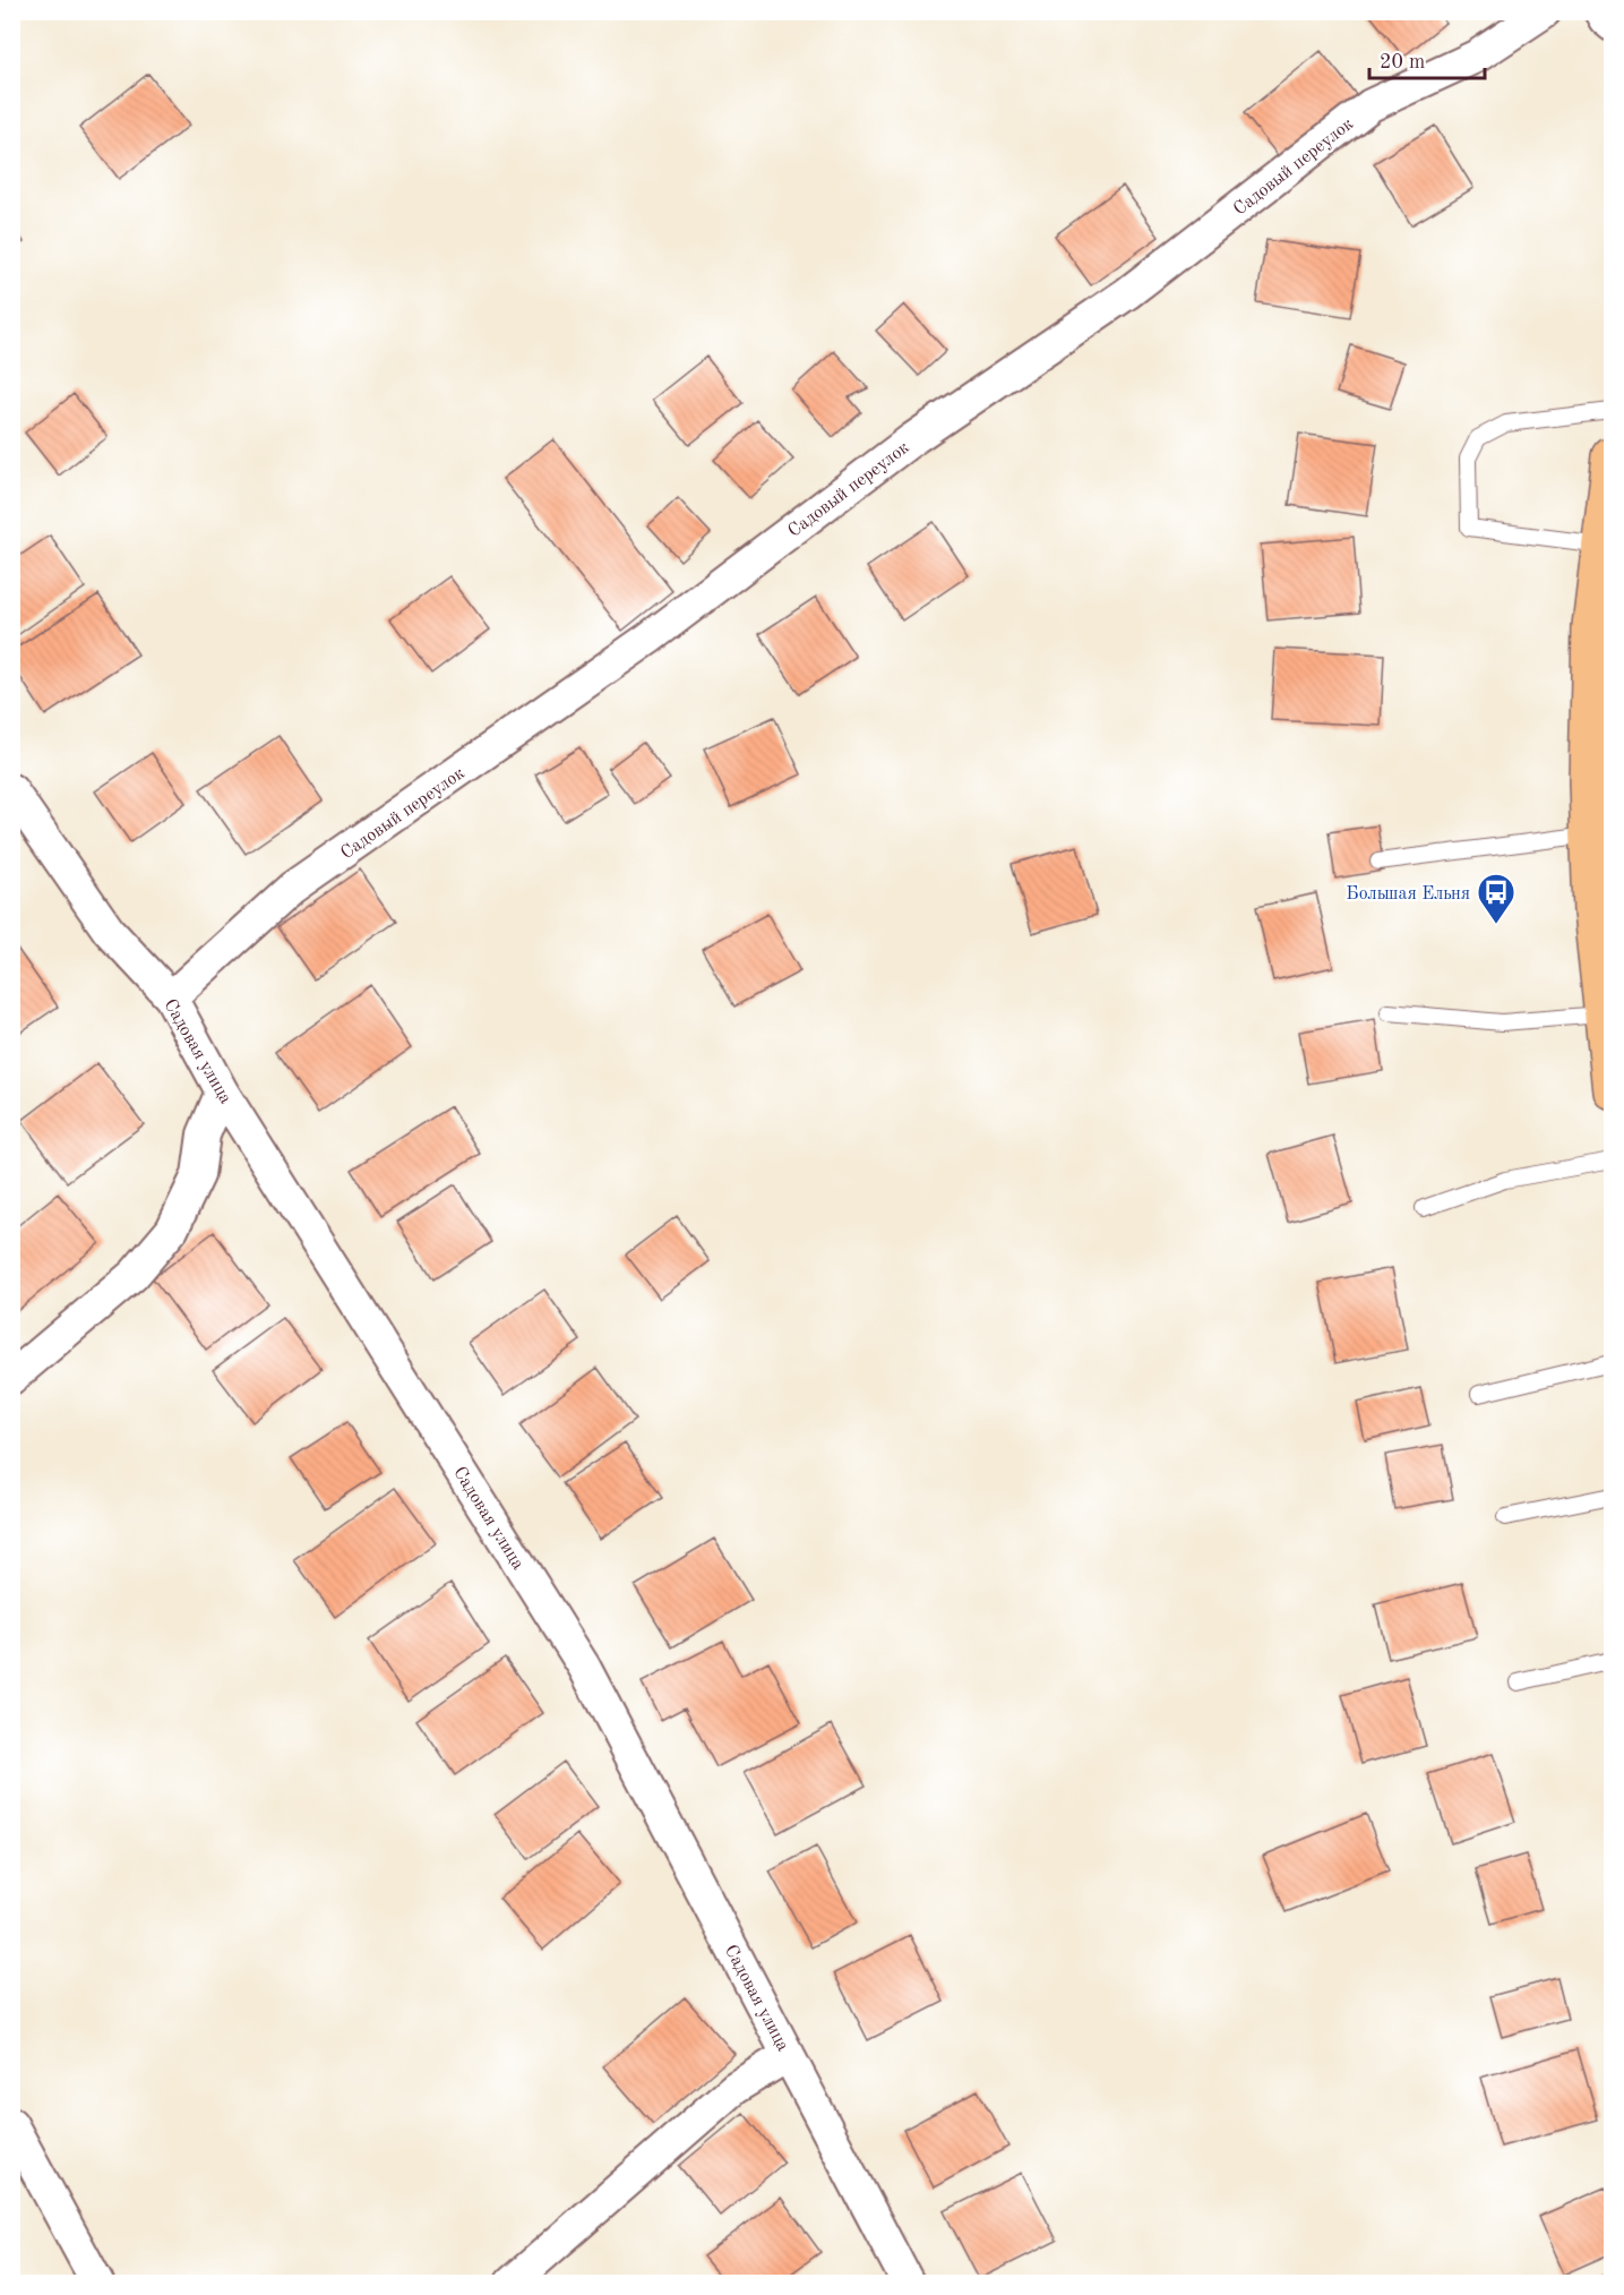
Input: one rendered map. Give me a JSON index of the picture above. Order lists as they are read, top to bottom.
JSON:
{
  "streets": {
    "street": ["Садовый переулок", "Садовая улица"]
  },
  "crossings": [
    ["Садовый переулок", "Садовая улица"]
  ],
  "places": {
    "bus stop": ["Большая Ельня"]
  },
  "scale_bar": "20 m"
}
